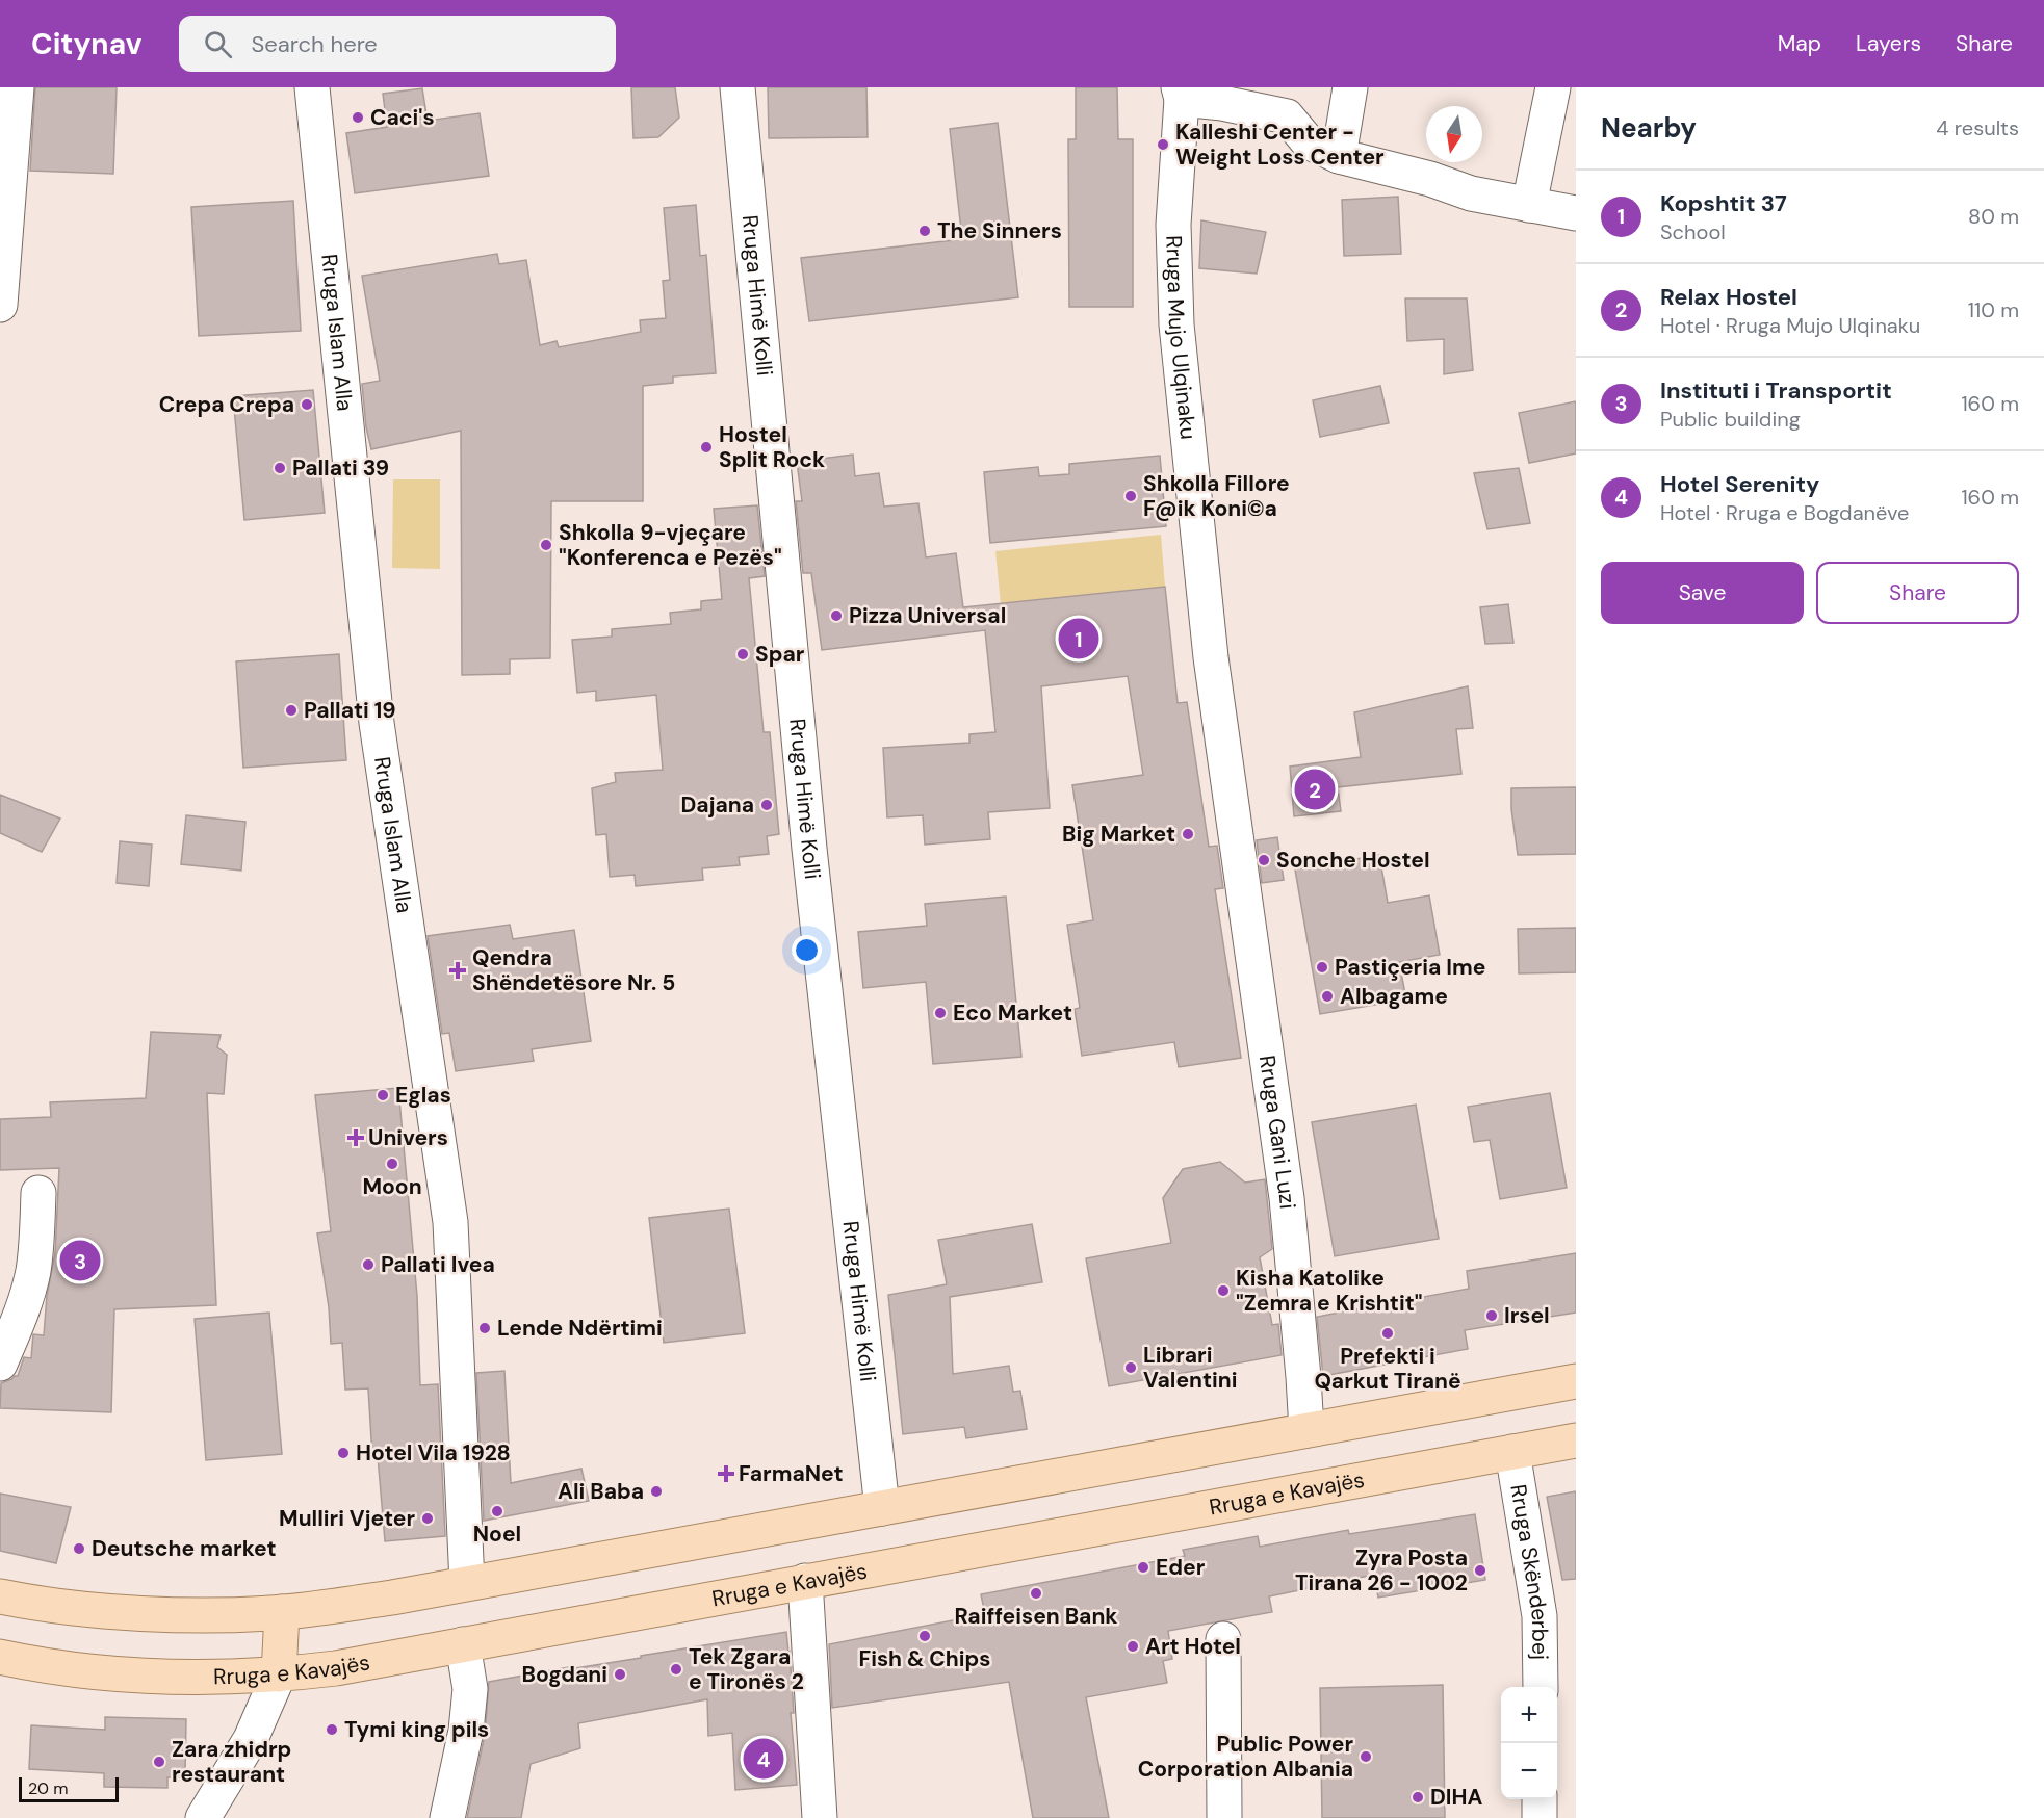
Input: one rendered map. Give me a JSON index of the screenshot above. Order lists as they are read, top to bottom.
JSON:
{
  "streets": {
    "main road": ["Rruga e Kavajës"],
    "street": [
      "Rruga Himë Kolli",
      "Rruga Islam Alla",
      "Rruga Mujo Ulqinaku",
      "Rruga Gani Luzi",
      "Rruga Skënderbej"
    ]
  },
  "crossings": [
    ["Rruga Mujo Ulqinaku", "Rruga Gani Luzi"],
    ["Rruga e Kavajës", "Rruga Skënderbej"]
  ],
  "places": {
    "other": [
      "Caci's",
      "Kalleshi Center - Weight Loss Center",
      "The Sinners",
      "Crepa Crepa",
      "Hostel Split Rock",
      "Pallati 39",
      "Shkolla Fillore F@ik Koni©a",
      "Shkolla 9-vjeçare \"Konferenca e Pezës\"",
      "Pizza Universal",
      "Spar",
      "Pallati 19",
      "Dajana",
      "Big Market",
      "Sonche Hostel",
      "Pastiçeria Ime",
      "Albagame",
      "Eco Market",
      "Eglas",
      "Moon",
      "Pallati Ivea",
      "Kisha Katolike \"Zemra e Krishtit\"",
      "Irsel",
      "Lende Ndërtimi",
      "Prefekti i Qarkut Tiranë",
      "Librari Valentini",
      "Hotel Vila 1928",
      "Ali Baba",
      "Noel",
      "Mulliri Vjeter",
      "Deutsche market",
      "Eder",
      "Zyra Posta Tirana 26 - 1002",
      "Raiffeisen Bank",
      "Fish & Chips",
      "Art Hotel",
      "Tek Zgara e Tironës 2",
      "Bogdani",
      "Tymi king pils",
      "Public Power Corporation Albania",
      "Zara zhidrp restaurant",
      "DIHA"
    ],
    "health": ["Qendra Shëndetësore Nr. 5", "Univers", "FarmaNet"]
  },
  "scale_bar": "20 m",
  "north": "bottom",
  "page": {
    "header": "Citynav",
    "search": "Search here",
    "nav": ["Map", "Layers", "Share"],
    "heading": ["Nearby", "4 results"],
    "list": [
      {
        "mark": "1",
        "name": "Kopshtit 37",
        "note": "School",
        "value": "80 m"
      },
      {
        "mark": "2",
        "name": "Relax Hostel",
        "note": "Hotel · Rruga Mujo Ulqinaku",
        "value": "110 m"
      },
      {
        "mark": "3",
        "name": "Instituti i Transportit",
        "note": "Public building",
        "value": "160 m"
      },
      {
        "mark": "4",
        "name": "Hotel Serenity",
        "note": "Hotel · Rruga e Bogdanëve",
        "value": "160 m"
      }
    ],
    "buttons": ["Save", "Share"],
    "pins": [
      "1",
      "2",
      "3",
      "4"
    ],
    "map_buttons": ["+", "−"],
    "scale": "20 m"
  }
}
